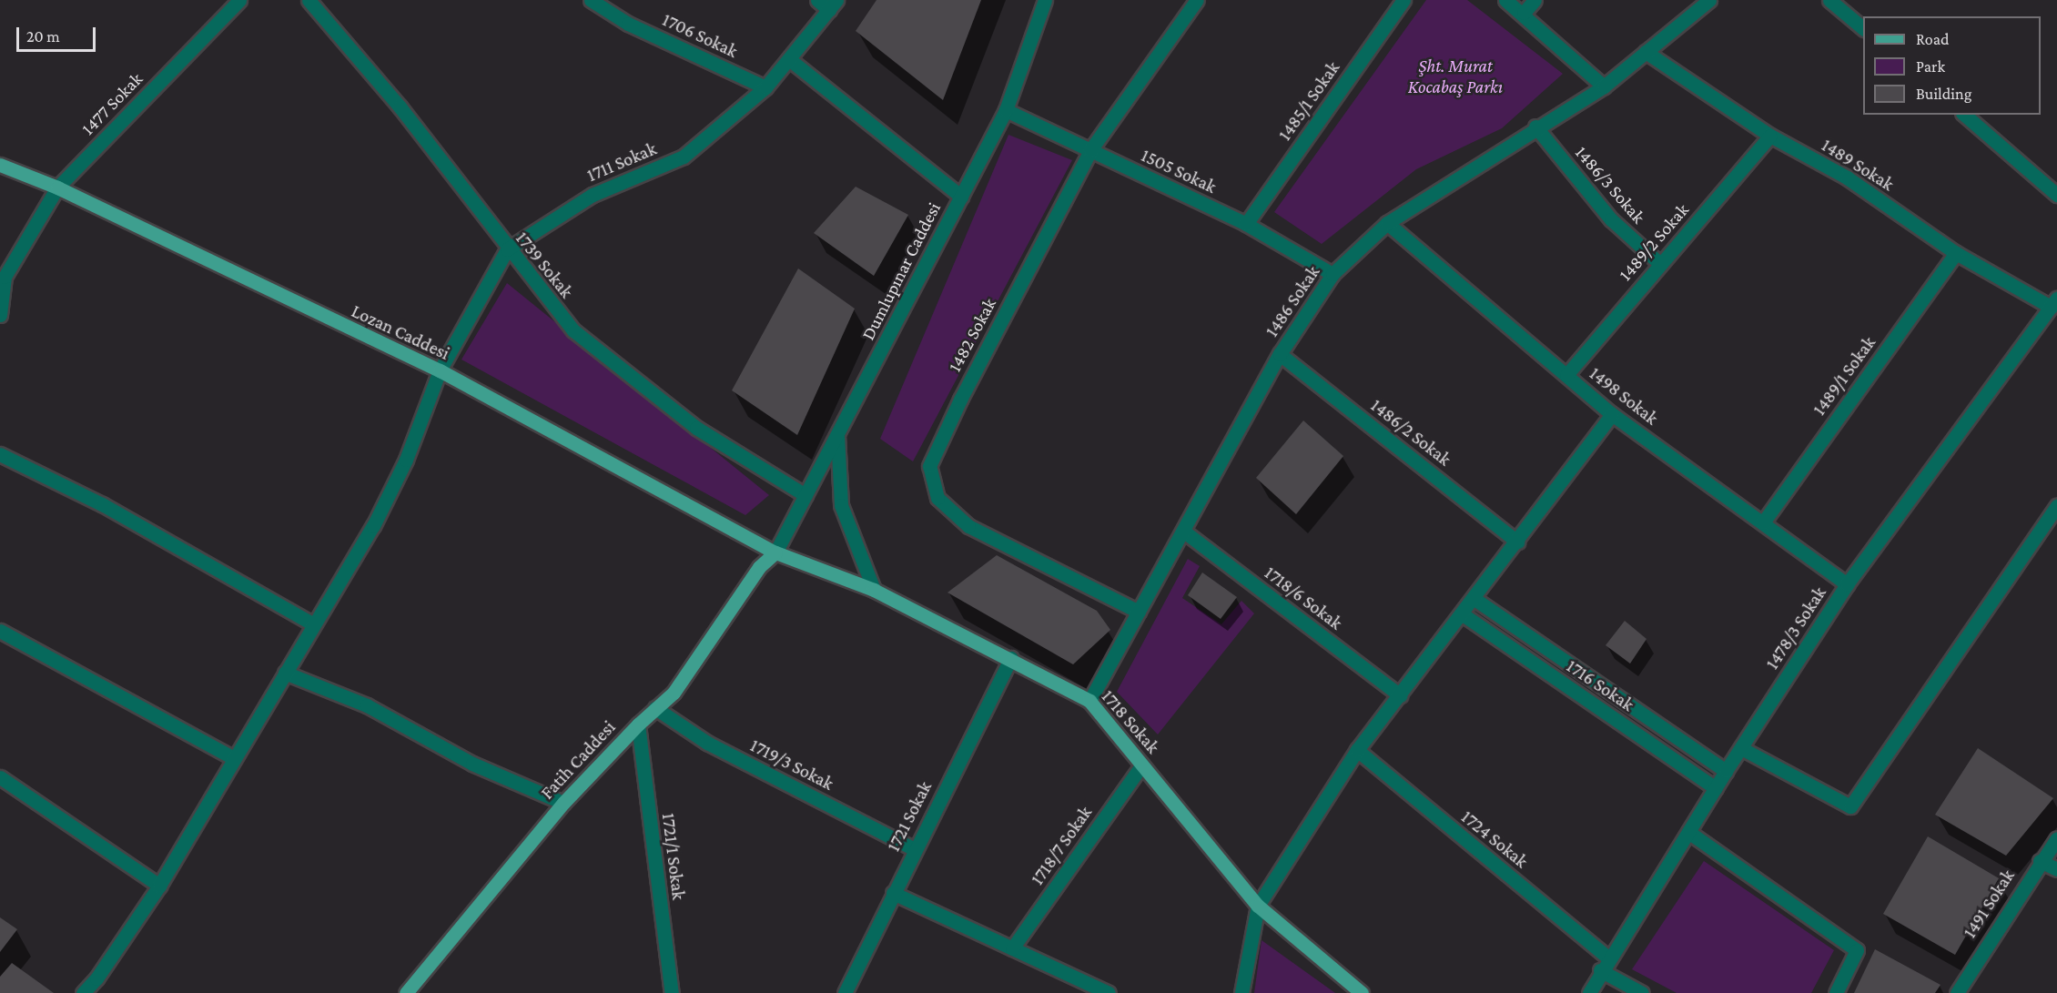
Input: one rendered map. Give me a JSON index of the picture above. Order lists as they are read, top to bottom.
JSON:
{
  "streets": {
    "main road": ["Lozan Caddesi", "1718 Sokak", "Fatih Caddesi"],
    "street": [
      "1706 Sokak",
      "1485/1 Sokak",
      "1477 Sokak",
      "1711 Sokak",
      "1489 Sokak",
      "1505 Sokak",
      "1486/3 Sokak",
      "1489/2 Sokak",
      "1739 Sokak",
      "Dumlupınar Caddesi",
      "1486 Sokak",
      "1482 Sokak",
      "1489/1 Sokak",
      "1498 Sokak",
      "1486/2 Sokak",
      "1718/6 Sokak",
      "1478/3 Sokak",
      "1716 Sokak",
      "1719/3 Sokak",
      "1721 Sokak",
      "1724 Sokak",
      "1718/7 Sokak",
      "1721/1 Sokak",
      "1491 Sokak"
    ]
  },
  "crossings": [
    ["1706 Sokak", "1711 Sokak"],
    ["1485/1 Sokak", "1505 Sokak"],
    ["1477 Sokak", "Lozan Caddesi"],
    ["1711 Sokak", "1739 Sokak"],
    ["1711 Sokak", "Lozan Caddesi"],
    ["1489 Sokak", "1489/2 Sokak"],
    ["1489 Sokak", "1486 Sokak"],
    ["1489 Sokak", "1489/1 Sokak"],
    ["1489 Sokak", "1478/3 Sokak"],
    ["1505 Sokak", "Dumlupınar Caddesi"],
    ["1505 Sokak", "1486 Sokak"],
    ["1505 Sokak", "1482 Sokak"],
    ["1486/3 Sokak", "1489/2 Sokak"],
    ["1486/3 Sokak", "1486 Sokak"],
    ["1489/2 Sokak", "1498 Sokak"],
    ["1739 Sokak", "Dumlupınar Caddesi"],
    ["Dumlupınar Caddesi", "Lozan Caddesi"],
    ["Dumlupınar Caddesi", "1718 Sokak"],
    ["Dumlupınar Caddesi", "Fatih Caddesi"],
    ["1486 Sokak", "1482 Sokak"],
    ["1486 Sokak", "1498 Sokak"],
    ["1486 Sokak", "1486/2 Sokak"],
    ["1486 Sokak", "1718/6 Sokak"],
    ["1486 Sokak", "1718 Sokak"],
    ["Lozan Caddesi", "1718 Sokak"],
    ["Lozan Caddesi", "Fatih Caddesi"],
    ["1489/1 Sokak", "1498 Sokak"],
    ["1498 Sokak", "1478/3 Sokak"],
    ["1478/3 Sokak", "1716 Sokak"],
    ["1478/3 Sokak", "1724 Sokak"],
    ["1718 Sokak", "Fatih Caddesi"],
    ["1718 Sokak", "1721 Sokak"],
    ["1718 Sokak", "1718/7 Sokak"],
    ["Fatih Caddesi", "1719/3 Sokak"],
    ["Fatih Caddesi", "1721/1 Sokak"],
    ["1719/3 Sokak", "1721 Sokak"]
  ],
  "parks": ["Şht. Murat Kocabaş Parkı"],
  "legend": ["Road", "Park", "Building"],
  "scale_bar": "20 m"
}
